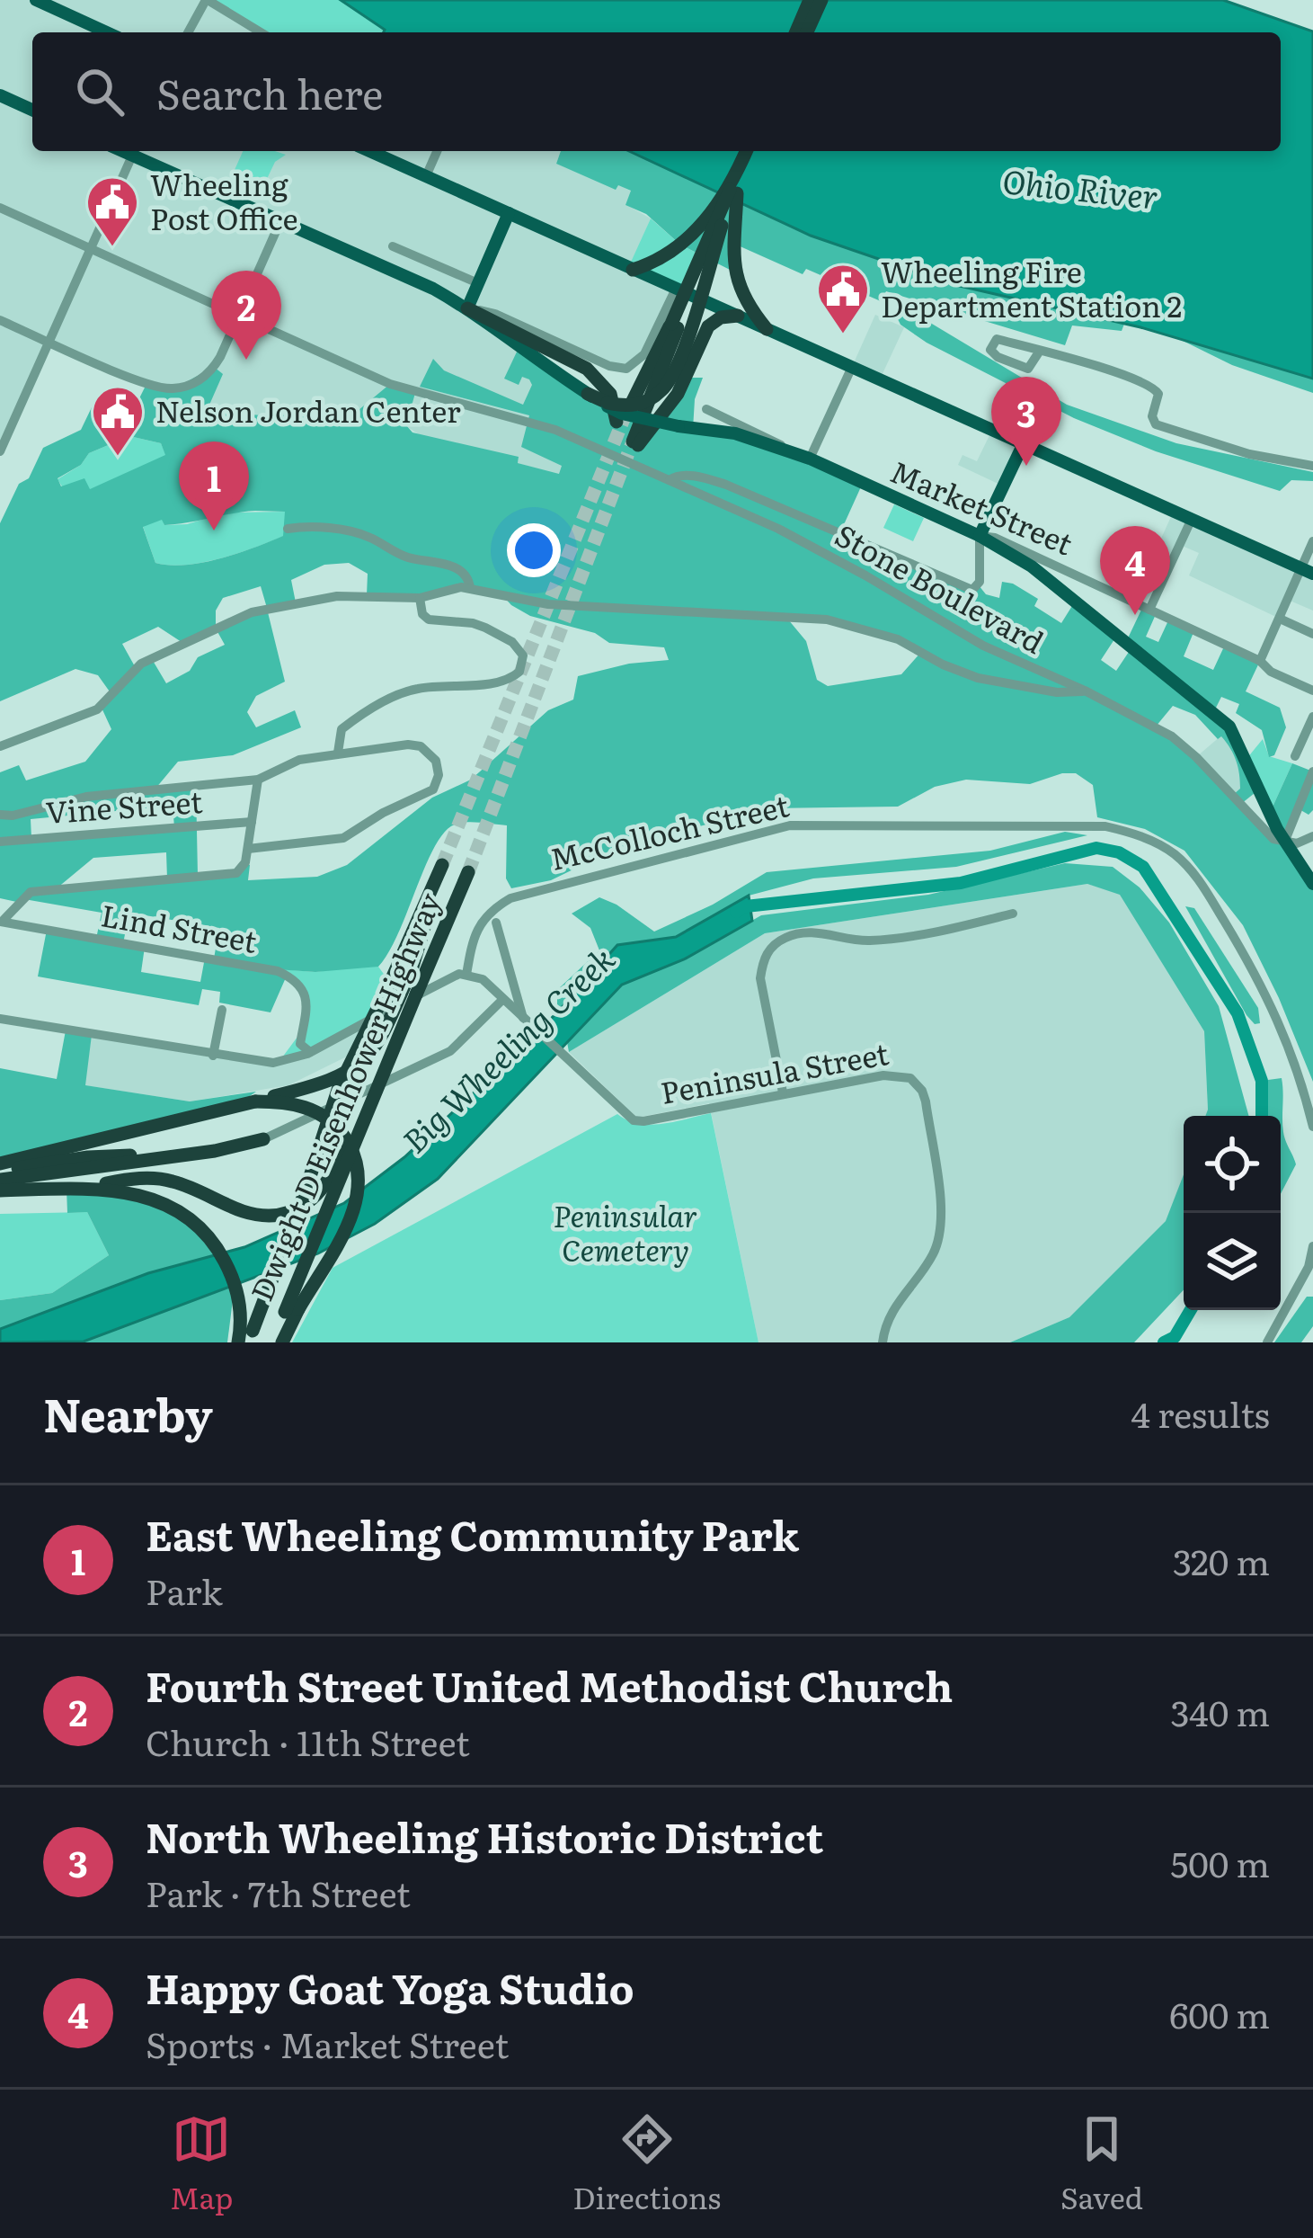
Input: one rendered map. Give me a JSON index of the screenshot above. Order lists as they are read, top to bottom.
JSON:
{
  "streets": {
    "highway": ["Dwight D Eisenhower Highway"],
    "main road": ["Market Street"],
    "street": [
      "Stone Boulevard",
      "Vine Street",
      "McColloch Street",
      "Lind Street",
      "Peninsula Street"
    ]
  },
  "water": ["Ohio River", "Big Wheeling Creek"],
  "parks": ["Peninsular Cemetery"],
  "places": {
    "public building": ["Wheeling Post Office", "Wheeling Fire Department Station 2", "Nelson Jordan Center"]
  },
  "page": {
    "search": "Search here",
    "pins": [
      "2",
      "3",
      "1",
      "4"
    ],
    "heading": ["Nearby", "4 results"],
    "list": [
      {
        "mark": "1",
        "name": "East Wheeling Community Park",
        "note": "Park",
        "value": "320 m"
      },
      {
        "mark": "2",
        "name": "Fourth Street United Methodist Church",
        "note": "Church · 11th Street",
        "value": "340 m"
      },
      {
        "mark": "3",
        "name": "North Wheeling Historic District",
        "note": "Park · 7th Street",
        "value": "500 m"
      },
      {
        "mark": "4",
        "name": "Happy Goat Yoga Studio",
        "note": "Sports · Market Street",
        "value": "600 m"
      }
    ],
    "nav": ["Map", "Directions", "Saved"]
  }
}
